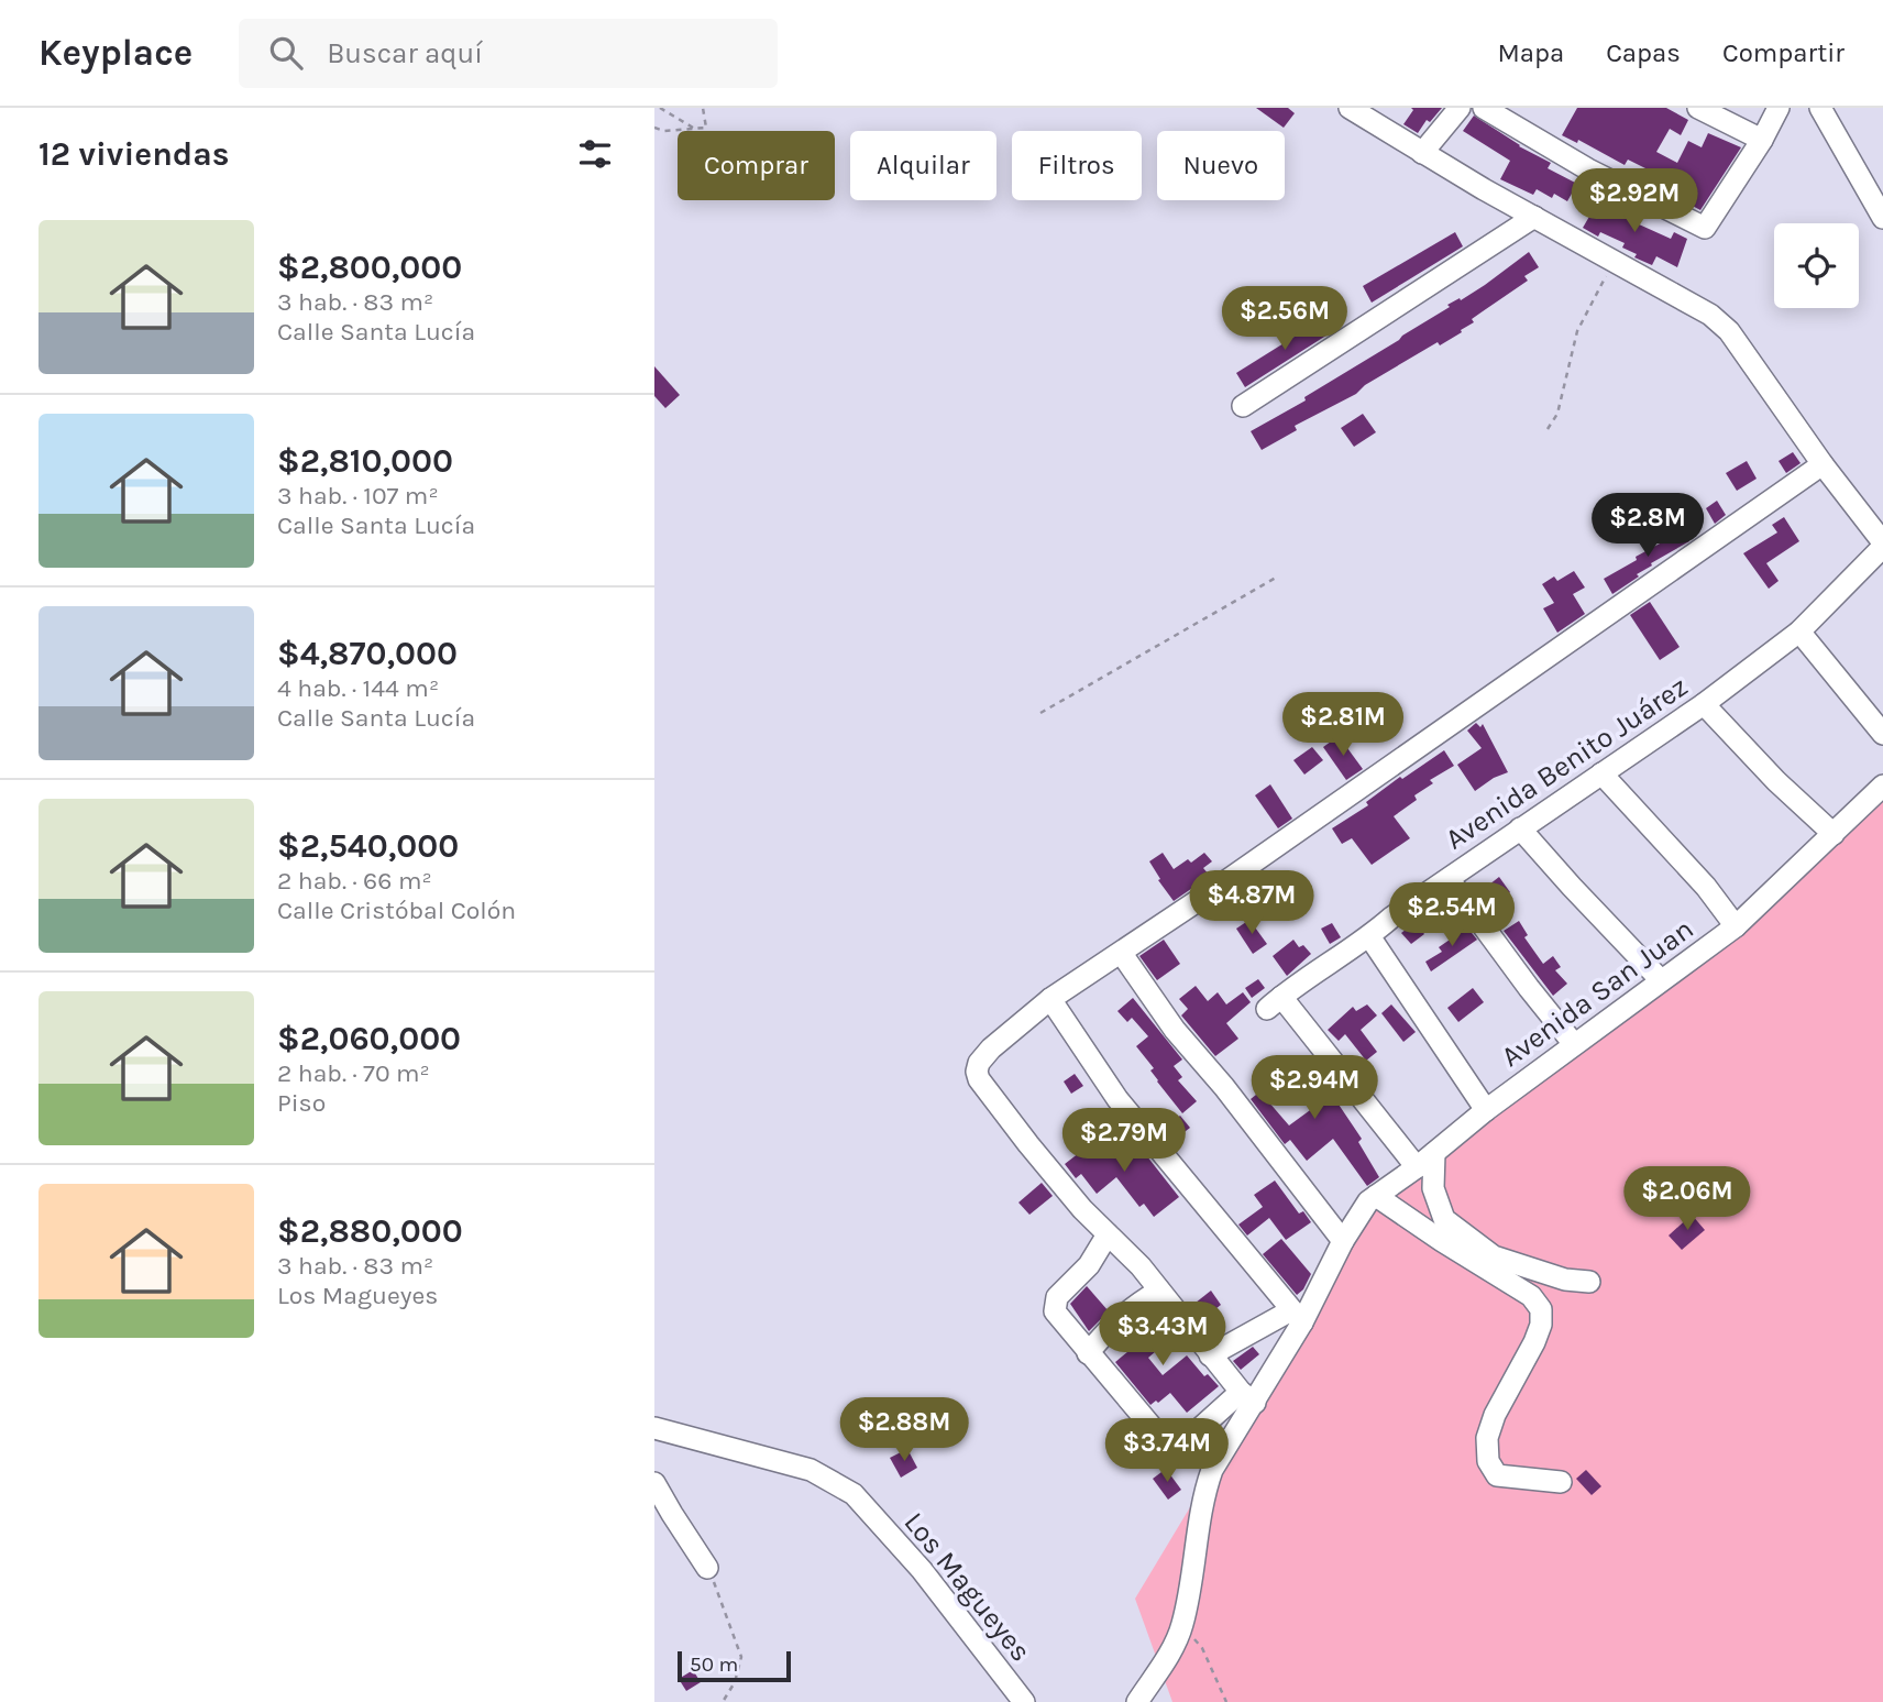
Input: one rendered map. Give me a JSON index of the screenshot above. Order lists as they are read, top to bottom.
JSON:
{
  "streets": {
    "street": ["Avenida Benito Juárez", "Avenida San Juan", "Los Magueyes"]
  },
  "crossings": [
    ["Avenida Benito Juárez", "Avenida San Juan"]
  ],
  "scale_bar": "50 m",
  "page": {
    "header": "Keyplace",
    "search": "Buscar aquí",
    "nav": ["Mapa", "Capas", "Compartir"],
    "heading": "12 viviendas",
    "chip": [
      "Comprar",
      "Alquilar",
      "Filtros",
      "Nuevo"
    ],
    "price": [
      "$2.92M",
      "$2.56M",
      "$2.8M",
      "$2.81M",
      "$4.87M",
      "$2.54M",
      "$2.94M",
      "$2.79M",
      "$2.06M",
      "$3.43M",
      "$2.88M",
      "$3.74M"
    ],
    "list": [
      {
        "name": "$2,800,000",
        "note": "3 hab. · 83 m² · Calle Santa Lucía"
      },
      {
        "name": "$2,810,000",
        "note": "3 hab. · 107 m² · Calle Santa Lucía"
      },
      {
        "name": "$4,870,000",
        "note": "4 hab. · 144 m² · Calle Santa Lucía"
      },
      {
        "name": "$2,540,000",
        "note": "2 hab. · 66 m² · Calle Cristóbal Colón"
      },
      {
        "name": "$2,060,000",
        "note": "2 hab. · 70 m² · Piso"
      },
      {
        "name": "$2,880,000",
        "note": "3 hab. · 83 m² · Los Magueyes"
      }
    ],
    "scale": "50 m"
  }
}
